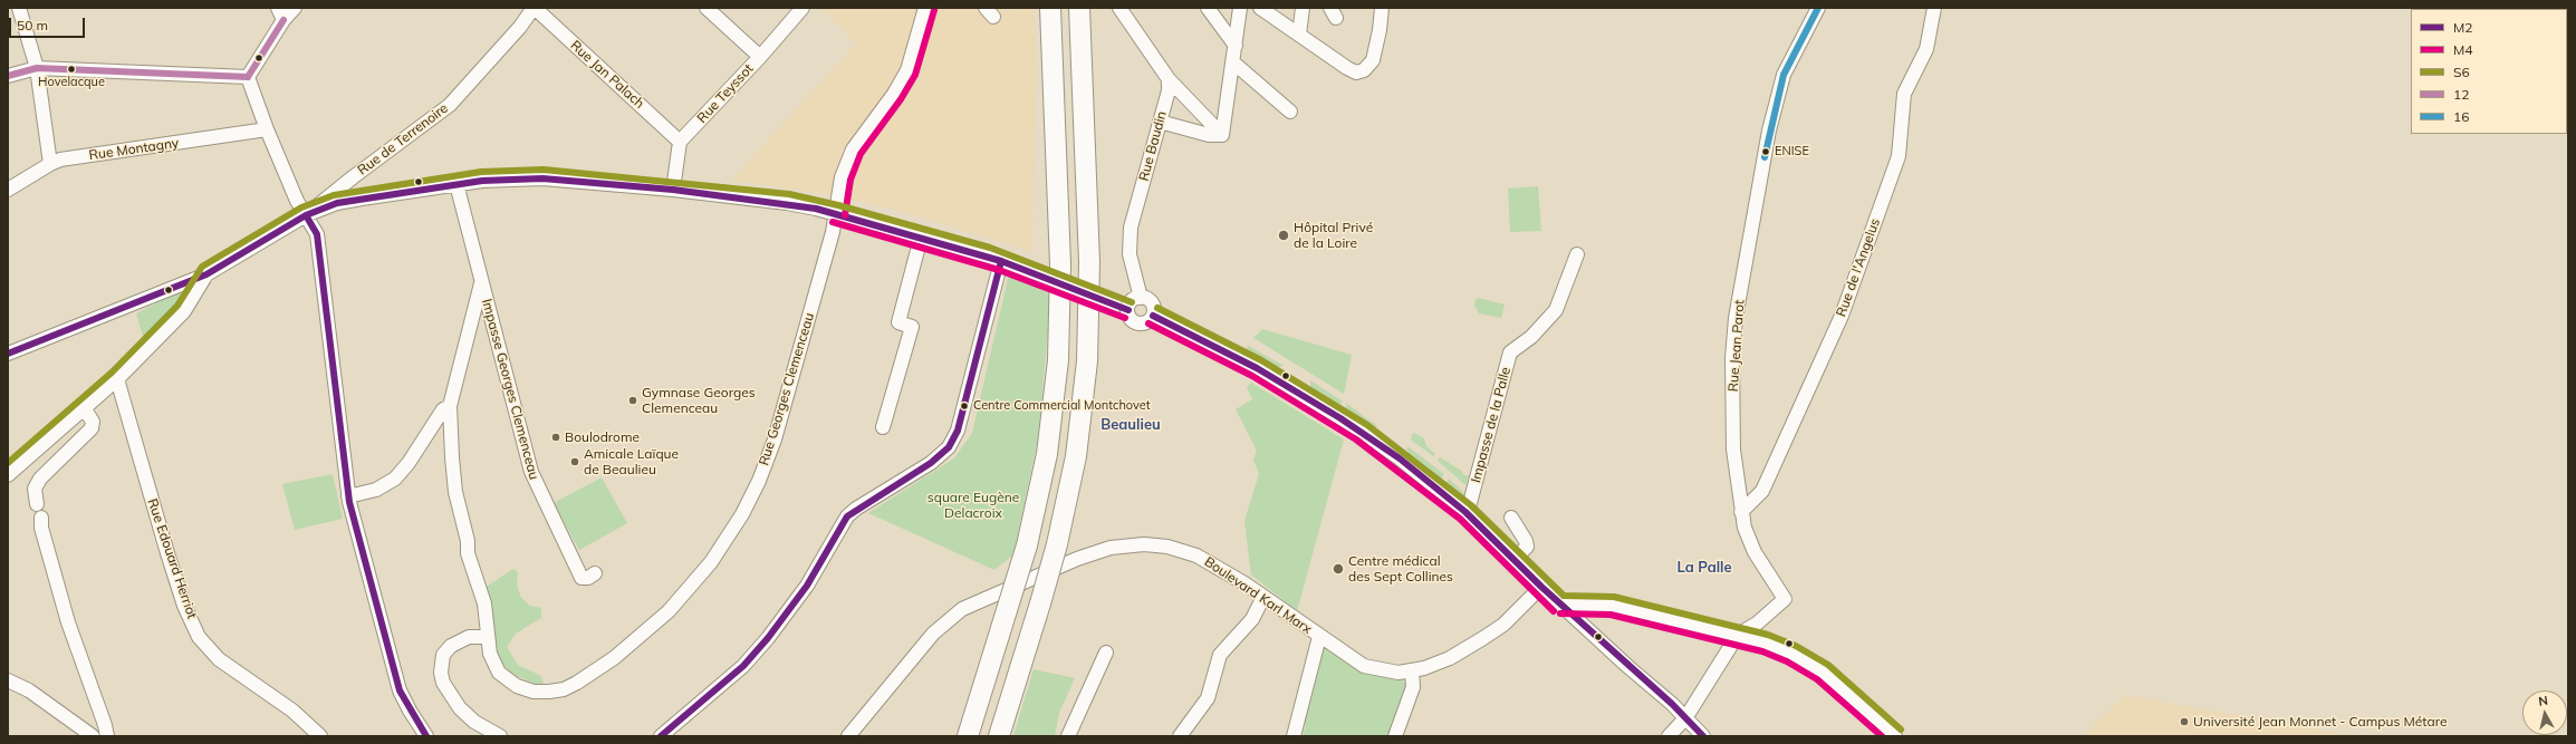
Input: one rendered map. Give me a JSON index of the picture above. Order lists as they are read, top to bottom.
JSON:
{
  "streets": {
    "street": [
      "Rue Jan Palach",
      "Rue Teyssot",
      "Rue de Terrenoire",
      "Rue Baudin",
      "Rue Montagny",
      "Rue de l'Angelus",
      "Rue Jean Parot",
      "Impasse Georges Clemenceau",
      "Rue Georges Clemenceau",
      "Impasse de la Palle",
      "Rue Edouard Herriot",
      "Boulevard Karl Marx"
    ]
  },
  "crossings": [
    ["Rue Jan Palach", "Rue Teyssot"],
    ["Rue Jan Palach", "Rue de Terrenoire"],
    ["Rue de l'Angelus", "Rue Jean Parot"],
    ["Impasse Georges Clemenceau", "Rue Georges Clemenceau"]
  ],
  "districts": ["Beaulieu", "La Palle"],
  "parks": ["square Eugène Delacroix"],
  "places": [
    "Hovelacque",
    "ENISE",
    "Hôpital Privé de la Loire",
    "Gymnase Georges Clemenceau",
    "Centre Commercial Montchovet",
    "Boulodrome",
    "Amicale Laïque de Beaulieu",
    "Centre médical des Sept Collines",
    "Université Jean Monnet - Campus Métare"
  ],
  "lines": [
    "transit line 16",
    "transit line M4",
    "transit line 12",
    "transit line S6",
    "transit line M2"
  ],
  "legend": [
    "M2",
    "M4",
    "S6",
    "12",
    "16"
  ],
  "scale_bar": "50 m",
  "north": "top"
}
